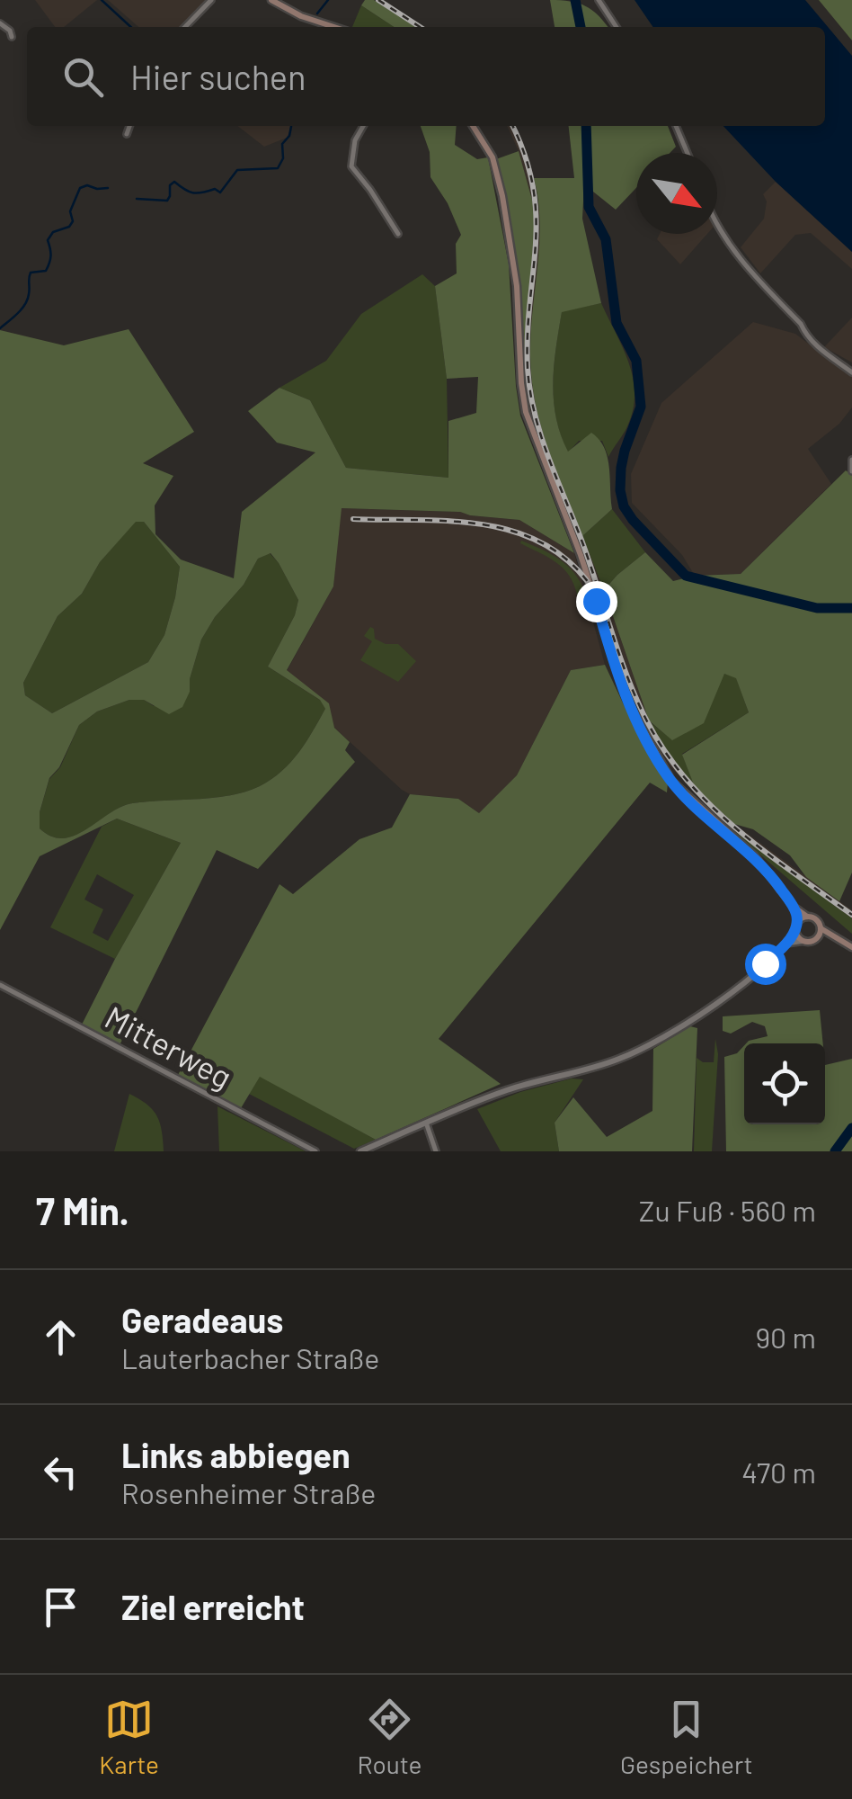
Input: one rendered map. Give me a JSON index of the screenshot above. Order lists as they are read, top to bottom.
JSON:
{
  "streets": {
    "street": ["Mitterweg"]
  },
  "north": "bottom right",
  "page": {
    "search": "Hier suchen",
    "heading": ["7 Min.", "Zu Fuß · 560 m"],
    "list": [
      ["Geradeaus", "Lauterbacher Straße", "90 m"],
      ["Links abbiegen", "Rosenheimer Straße", "470 m"],
      "Ziel erreicht"
    ],
    "nav": ["Karte", "Route", "Gespeichert"]
  }
}
